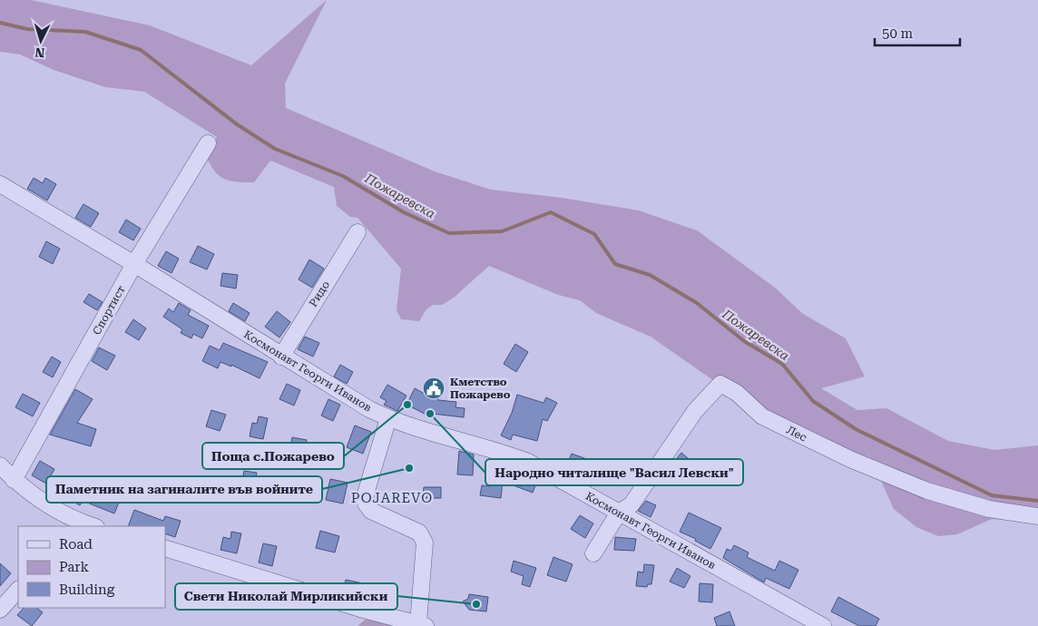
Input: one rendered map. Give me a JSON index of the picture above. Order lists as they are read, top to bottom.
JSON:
{
  "streets": {
    "street": [
      "Ридо",
      "Спортист",
      "Космонавт Георги Иванов",
      "Лес"
    ]
  },
  "crossings": [
    ["Ридо", "Космонавт Георги Иванов"],
    ["Спортист", "Космонавт Георги Иванов"],
    ["Космонавт Георги Иванов", "Лес"]
  ],
  "districts": ["POJAREVO"],
  "water": ["Пожаревска"],
  "places": {
    "public building": ["Кметство Пожарево"],
    "other": [
      "Поща с.Пожарево",
      "Народно читалище \"Васил Левски\"",
      "Паметник на загиналите във войните",
      "Свети Николай Мирликийски"
    ]
  },
  "legend": ["Road", "Park", "Building"],
  "scale_bar": "50 m",
  "north": "bottom"
}
